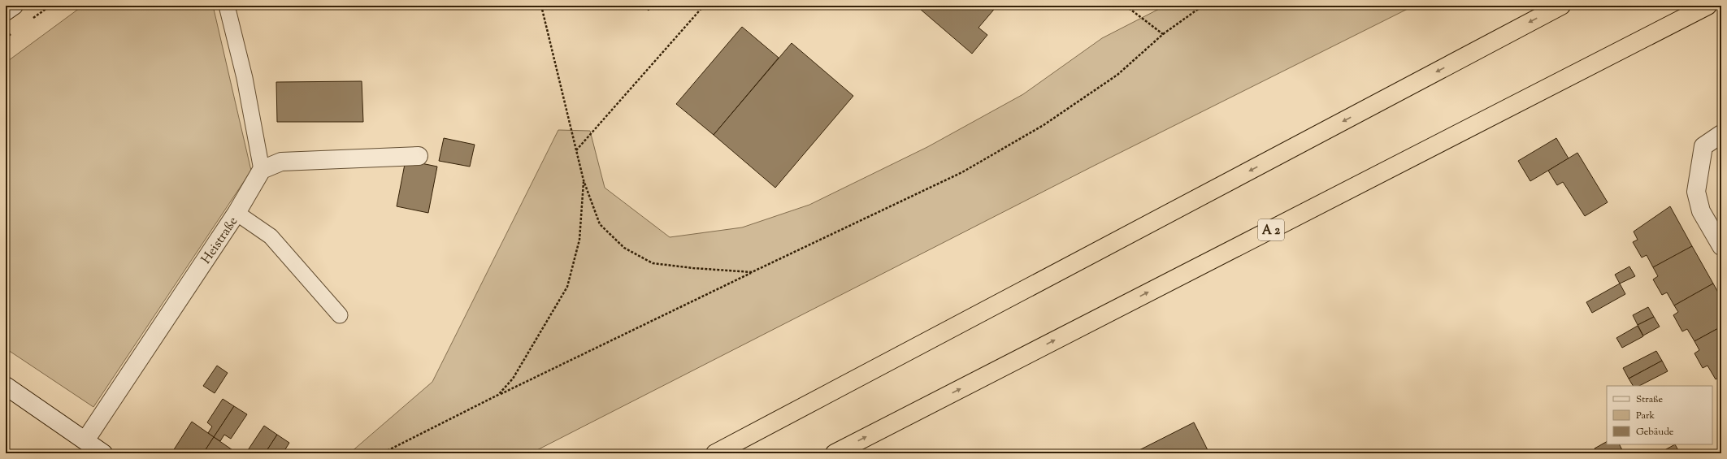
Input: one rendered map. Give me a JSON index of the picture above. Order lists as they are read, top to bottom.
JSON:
{
  "streets": {
    "highway": ["A 2"],
    "street": ["Heistraße"]
  },
  "legend": ["Straße", "Park", "Gebäude"]
}
